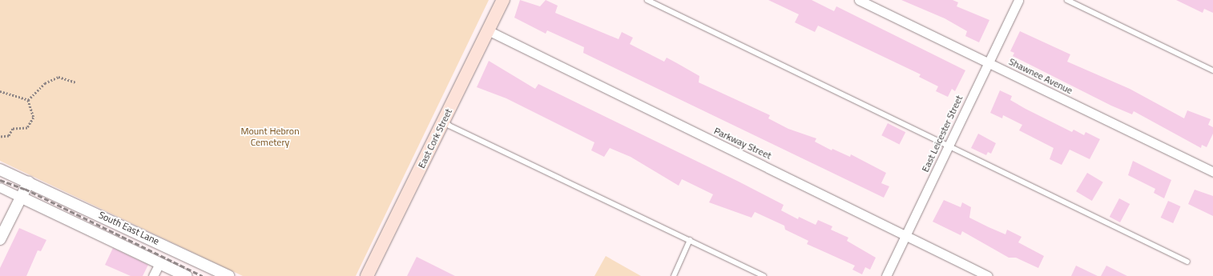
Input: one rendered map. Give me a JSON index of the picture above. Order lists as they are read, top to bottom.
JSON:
{
  "streets": {
    "main road": ["East Cork Street"],
    "street": [
      "Shawnee Avenue",
      "East Leicester Street",
      "Parkway Street",
      "South East Lane"
    ]
  },
  "crossings": [
    ["Shawnee Avenue", "East Leicester Street"],
    ["East Leicester Street", "Parkway Street"],
    ["East Cork Street", "Parkway Street"]
  ],
  "parks": ["Mount Hebron Cemetery"]
}
